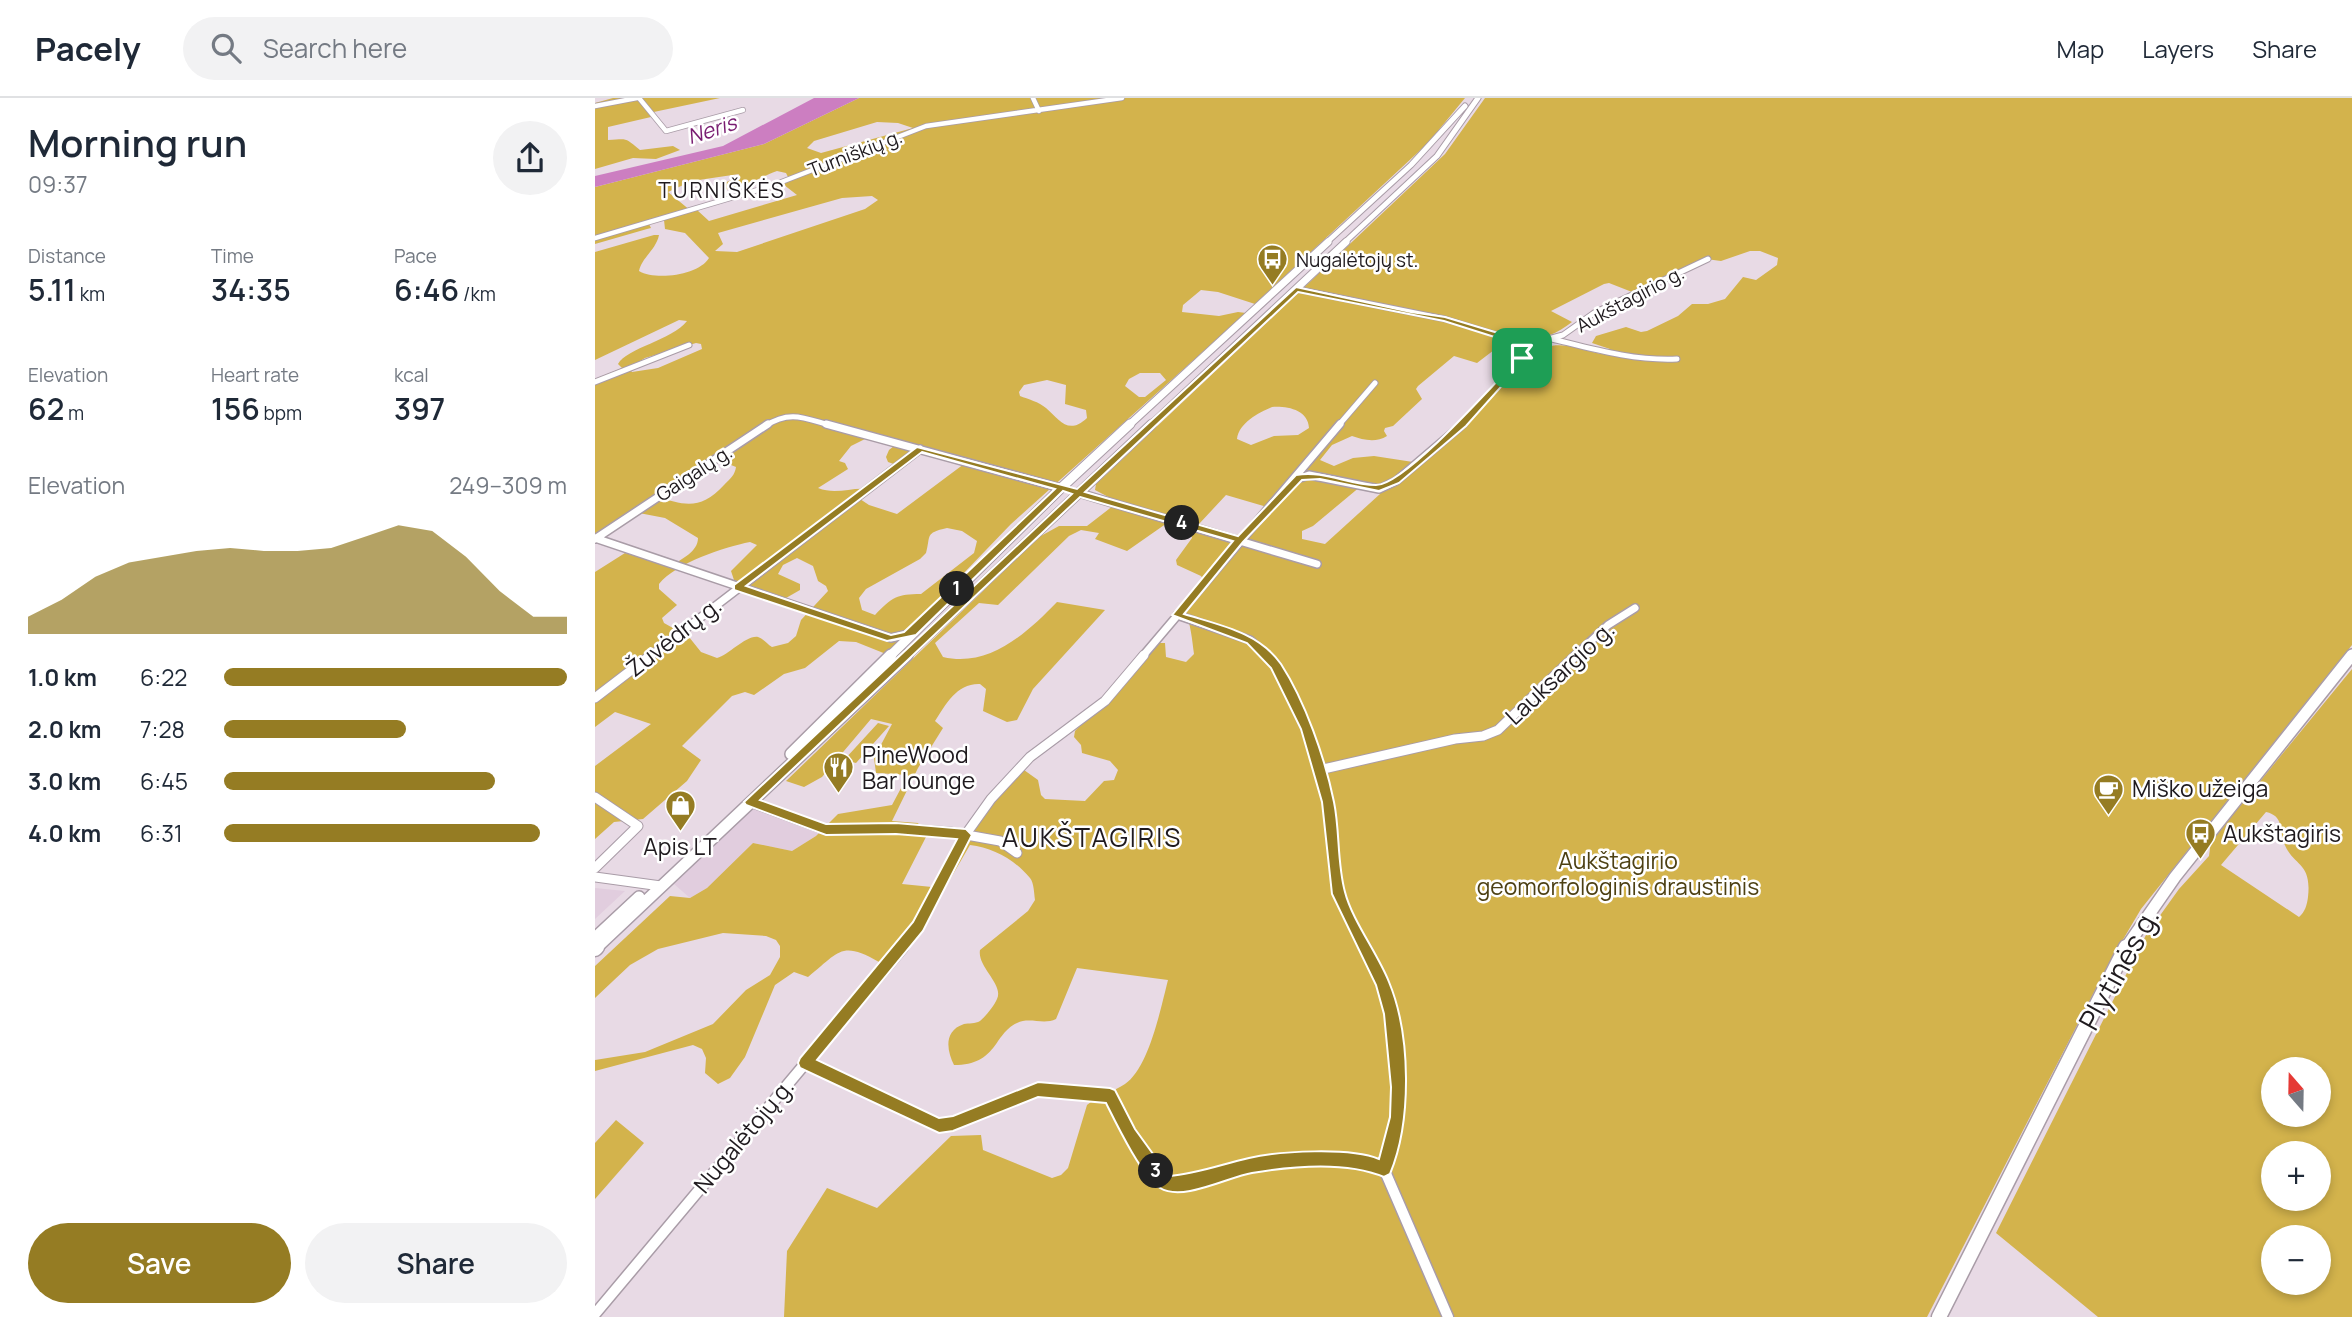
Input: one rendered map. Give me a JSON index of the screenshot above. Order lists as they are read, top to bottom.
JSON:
{
  "streets": {
    "main road": ["Plytinės g."],
    "street": [
      "Turniškių g.",
      "Aukštagirio g.",
      "Gaigalų g.",
      "Žuvėdrų g.",
      "Lauksargio g.",
      "Nugalėtojų g."
    ]
  },
  "crossings": [
    ["Gaigalų g.", "Žuvėdrų g."]
  ],
  "districts": ["TURNIŠKĖS", "AUKŠTAGIRIS"],
  "water": ["Neris"],
  "parks": ["Aukštagirio geomorfologinis draustinis"],
  "places": {
    "bus stop": ["Nugalėtojų st.", "Aukštagiris"],
    "restaurant": ["PineWood Bar lounge"],
    "cafe": ["Miško užeiga"],
    "shop": ["Apis LT"]
  },
  "north": "top",
  "page": {
    "header": "Pacely",
    "search": "Search here",
    "nav": ["Map", "Layers", "Share"],
    "heading": ["Morning run", "09:37"],
    "stats": [
      ["Distance", "5.11 km"],
      ["Time", "34:35"],
      ["Pace", "6:46 /km"],
      ["Elevation", "62 m"],
      ["Heart rate", "156 bpm"],
      ["kcal", "397"]
    ],
    "chart": ["Elevation", "249–309 m"],
    "pins": ["4", "1", "3"],
    "list": [
      {
        "name": "1.0 km",
        "note": "6:22"
      },
      {
        "name": "2.0 km",
        "note": "7:28"
      },
      {
        "name": "3.0 km",
        "note": "6:45"
      },
      {
        "name": "4.0 km",
        "note": "6:31"
      }
    ],
    "map_buttons": ["+", "−"],
    "buttons": ["Save", "Share"]
  }
}
